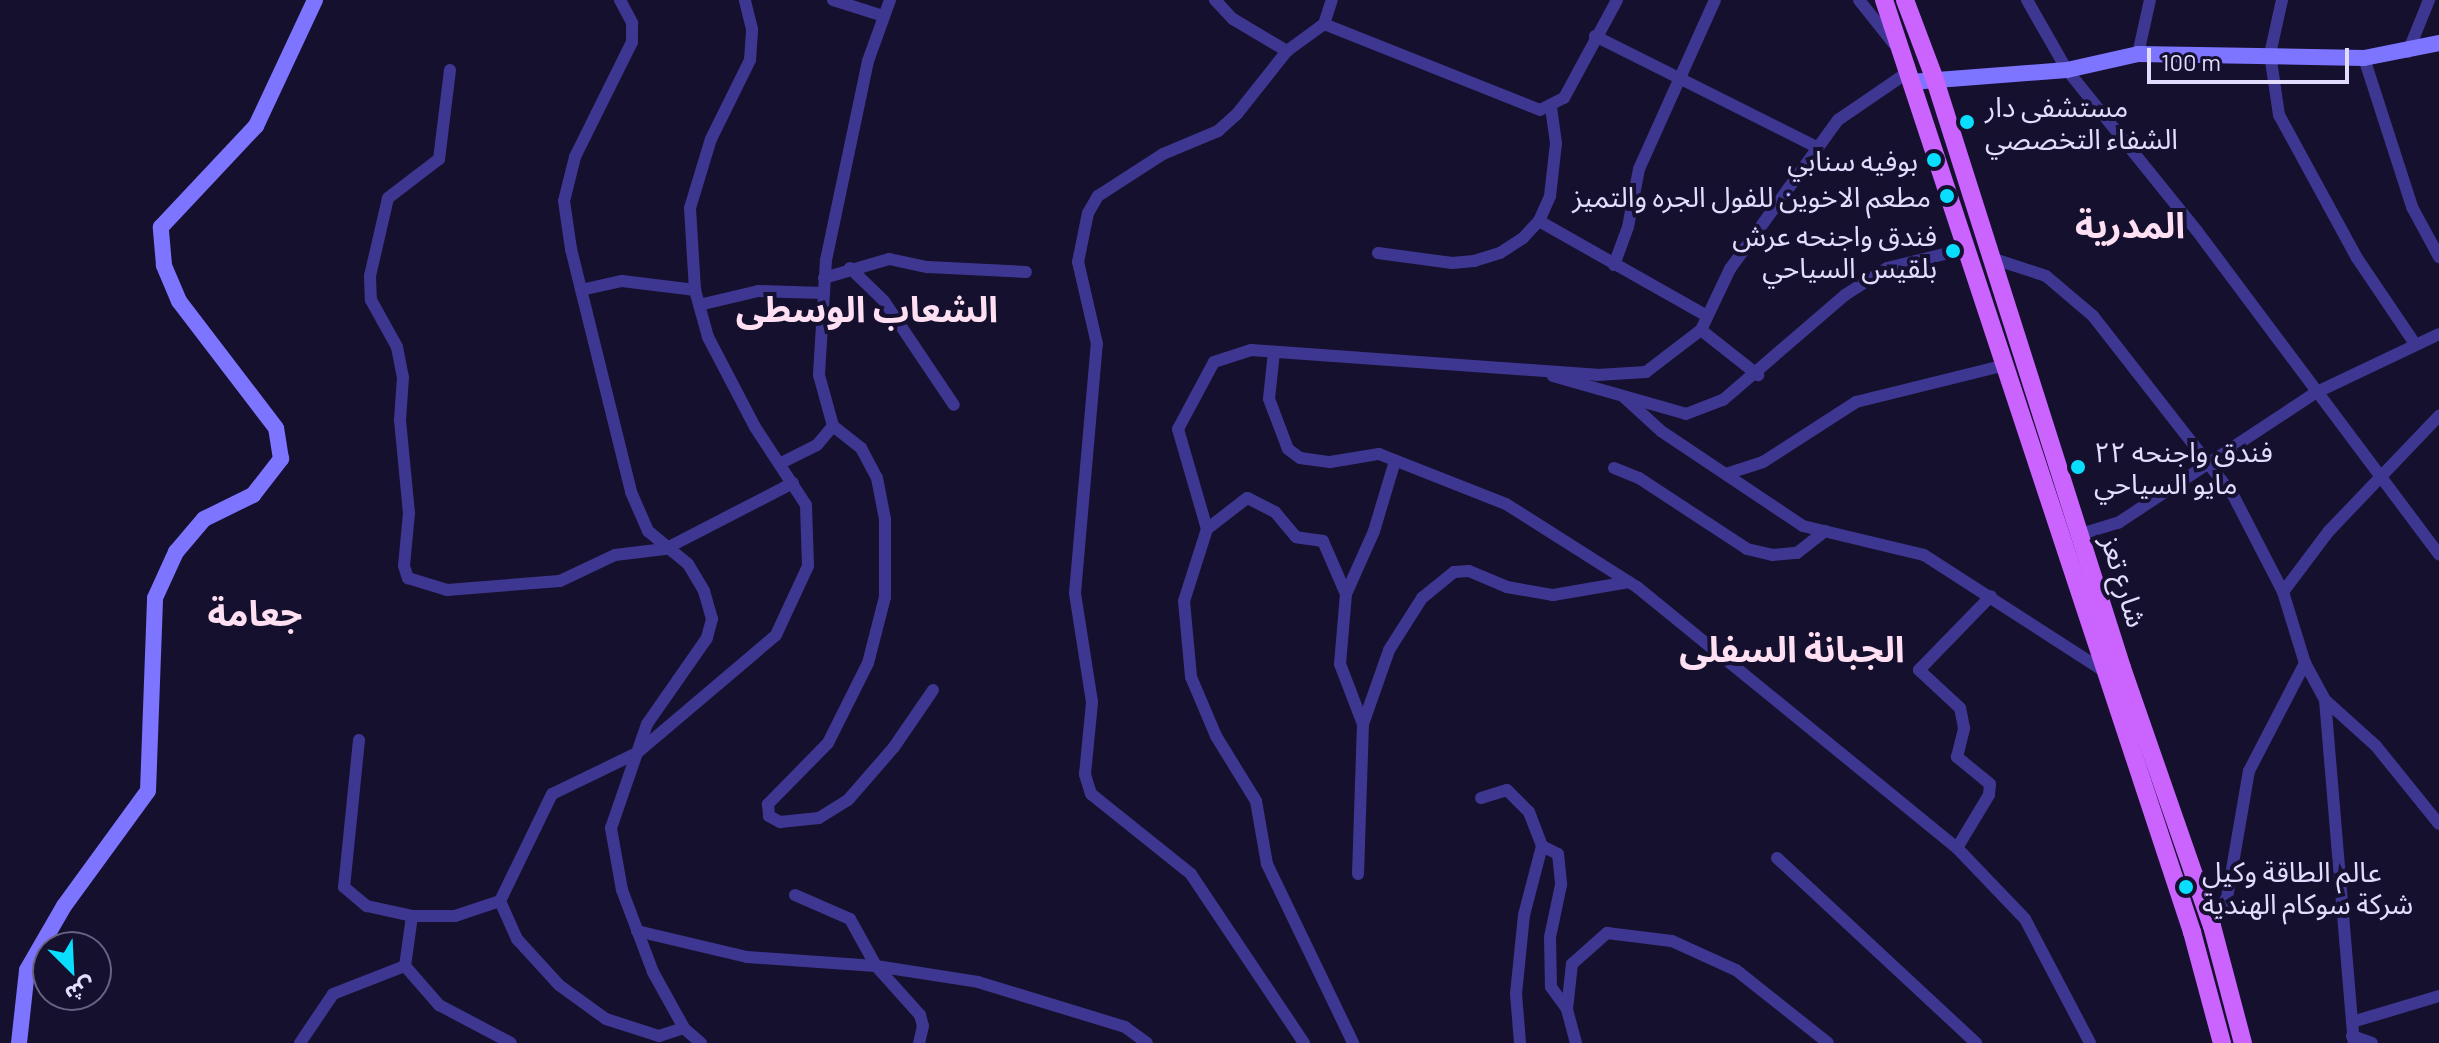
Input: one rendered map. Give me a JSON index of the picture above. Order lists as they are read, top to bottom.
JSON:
{
  "streets": {
    "main road": ["شارع تعز"]
  },
  "districts": [
    "المدرية",
    "الشعاب الوسطى",
    "جعامة",
    "الجبانة السفلى"
  ],
  "places": [
    "مستشفى دار الشفاء التخصصي",
    "بوفيه سنابي",
    "مطعم الاخوين للفول الجره والتميز",
    "فندق واجنحه عرش بلقيس السياحي",
    "فندق واجنحه ٢٢ مايو السياحي",
    "عالم الطاقة وكيل شركة سوكام الهندية"
  ],
  "scale_bar": "100 m",
  "north": "bottom right"
}
